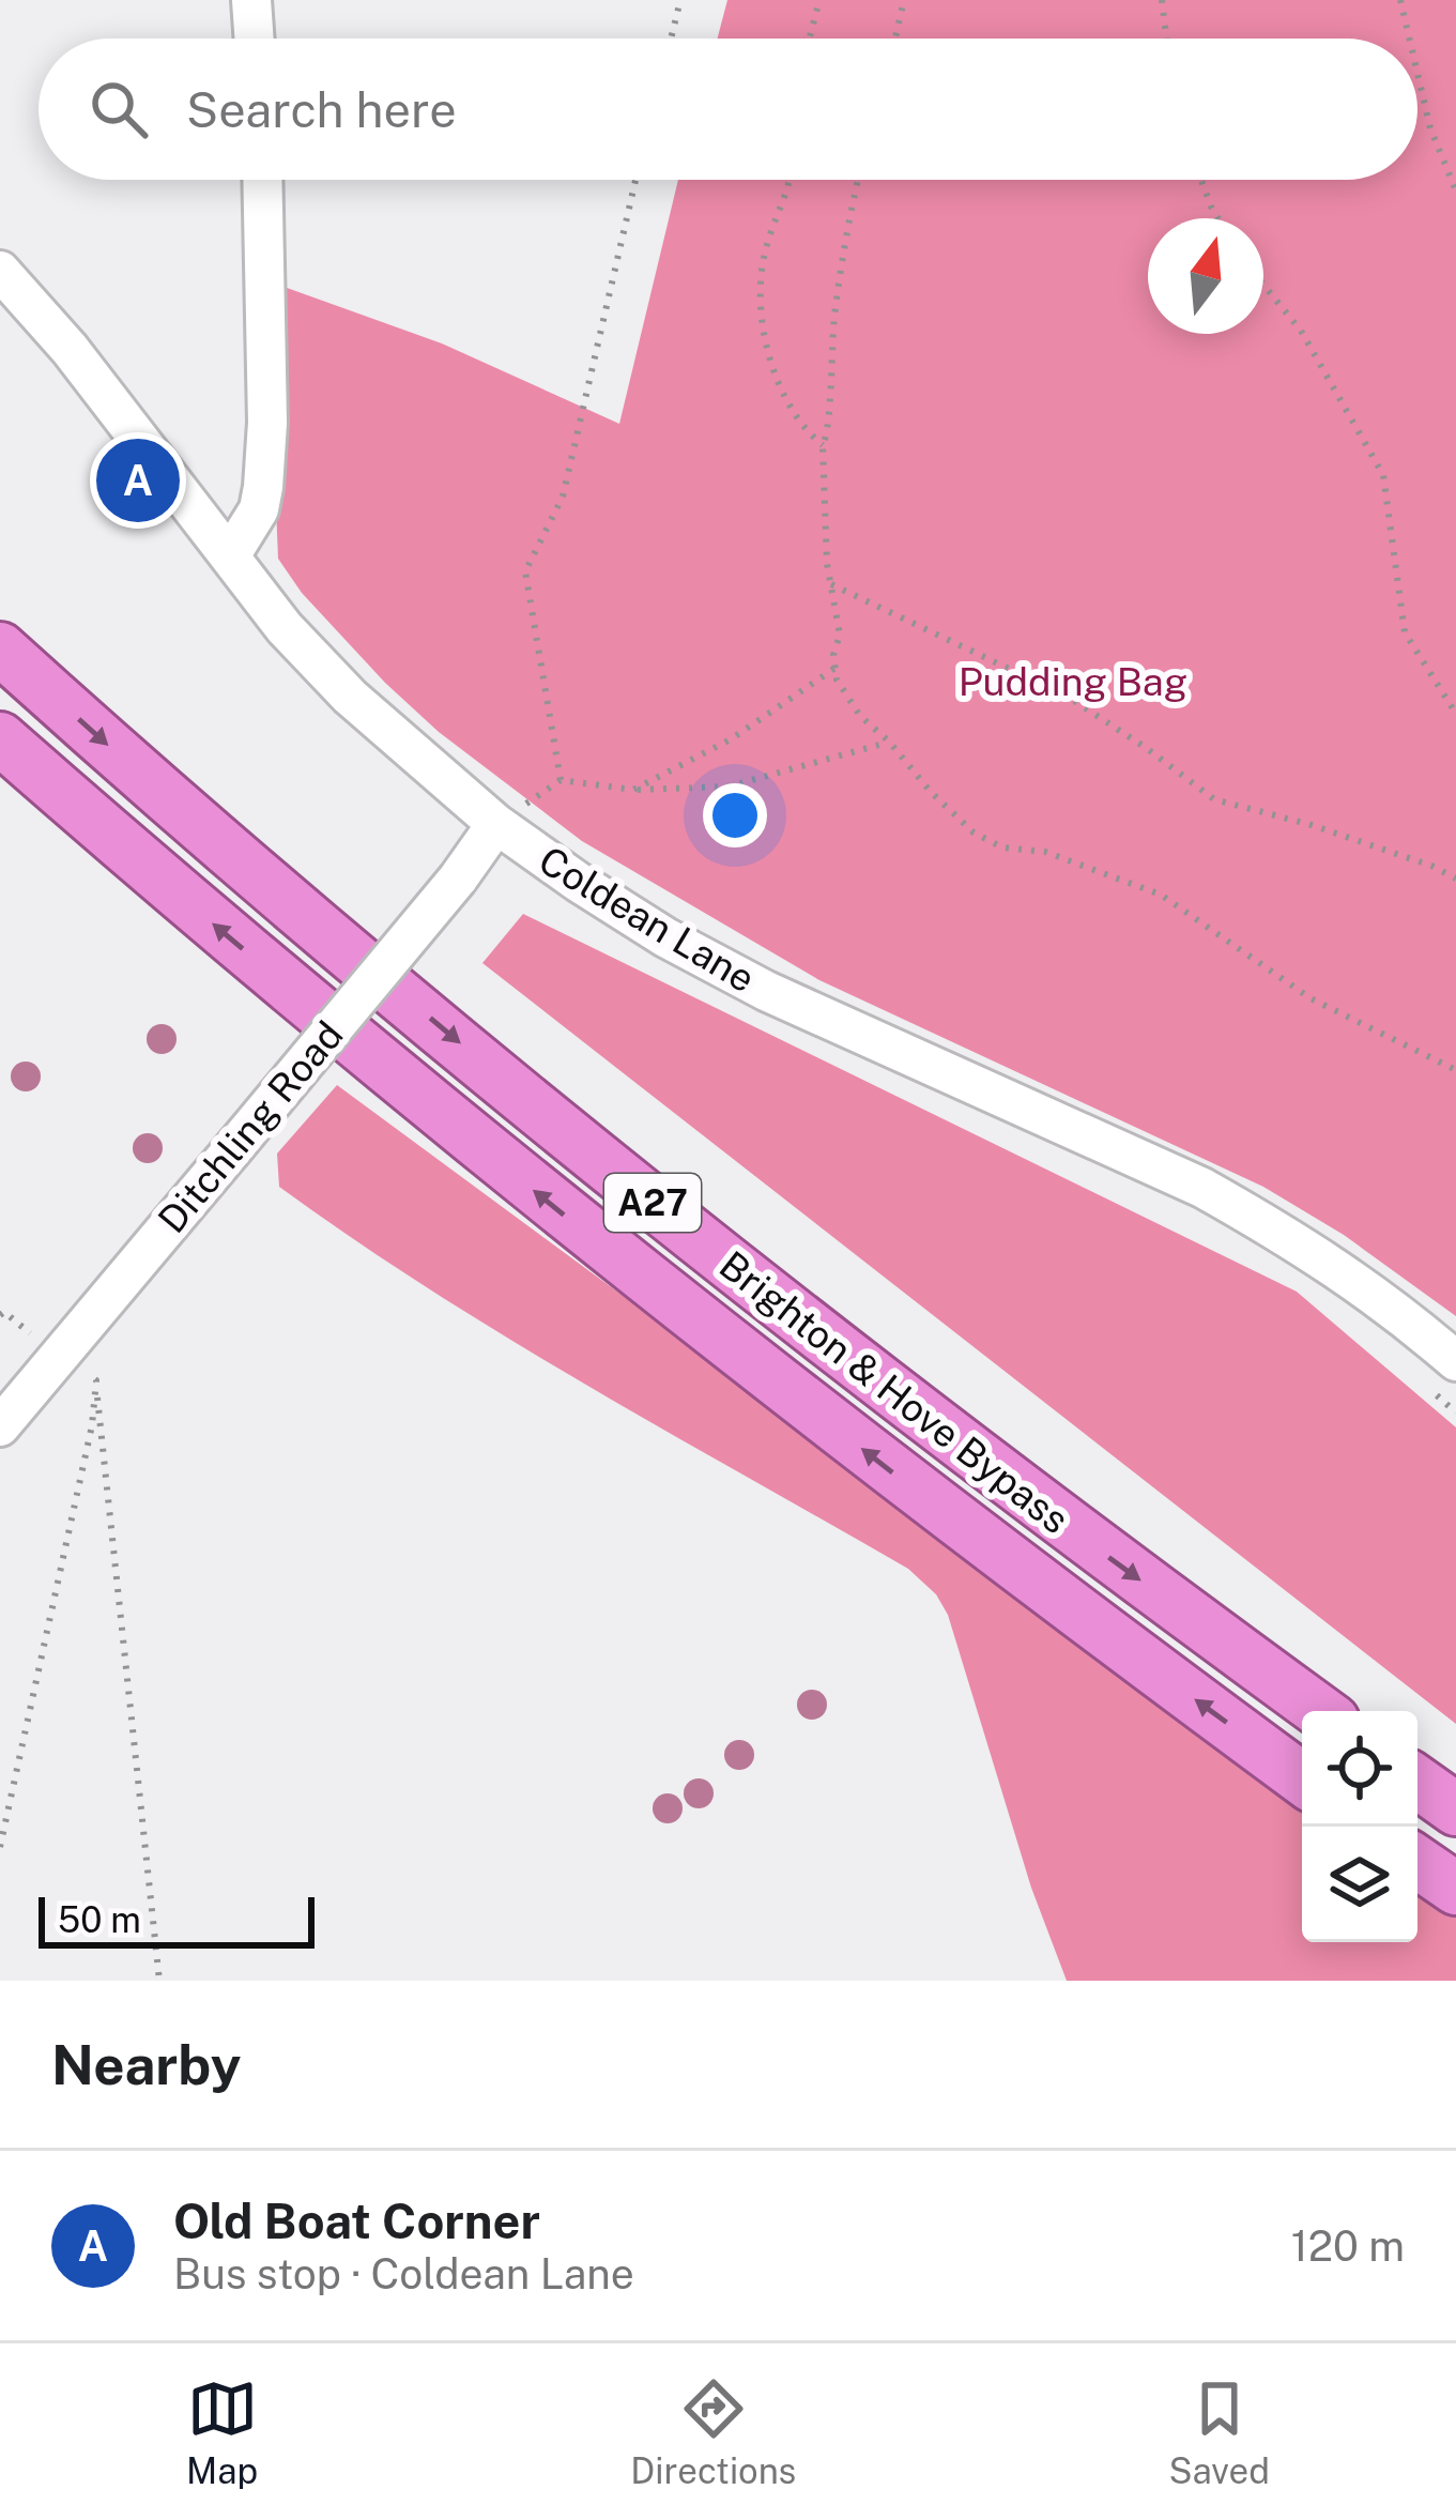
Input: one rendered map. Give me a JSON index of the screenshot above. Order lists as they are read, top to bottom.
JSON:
{
  "streets": {
    "highway": ["A27", "Brighton & Hove Bypass"],
    "street": ["Coldean Lane", "Ditchling Road"]
  },
  "crossings": [
    ["Coldean Lane", "Ditchling Road"]
  ],
  "parks": ["Pudding Bag"],
  "scale_bar": "50 m",
  "north": "top",
  "page": {
    "search": "Search here",
    "pins": "A",
    "scale": "50 m",
    "heading": "Nearby",
    "list": [
      {
        "mark": "A",
        "name": "Old Boat Corner",
        "note": "Bus stop · Coldean Lane",
        "value": "120 m"
      }
    ],
    "nav": ["Map", "Directions", "Saved"]
  }
}
